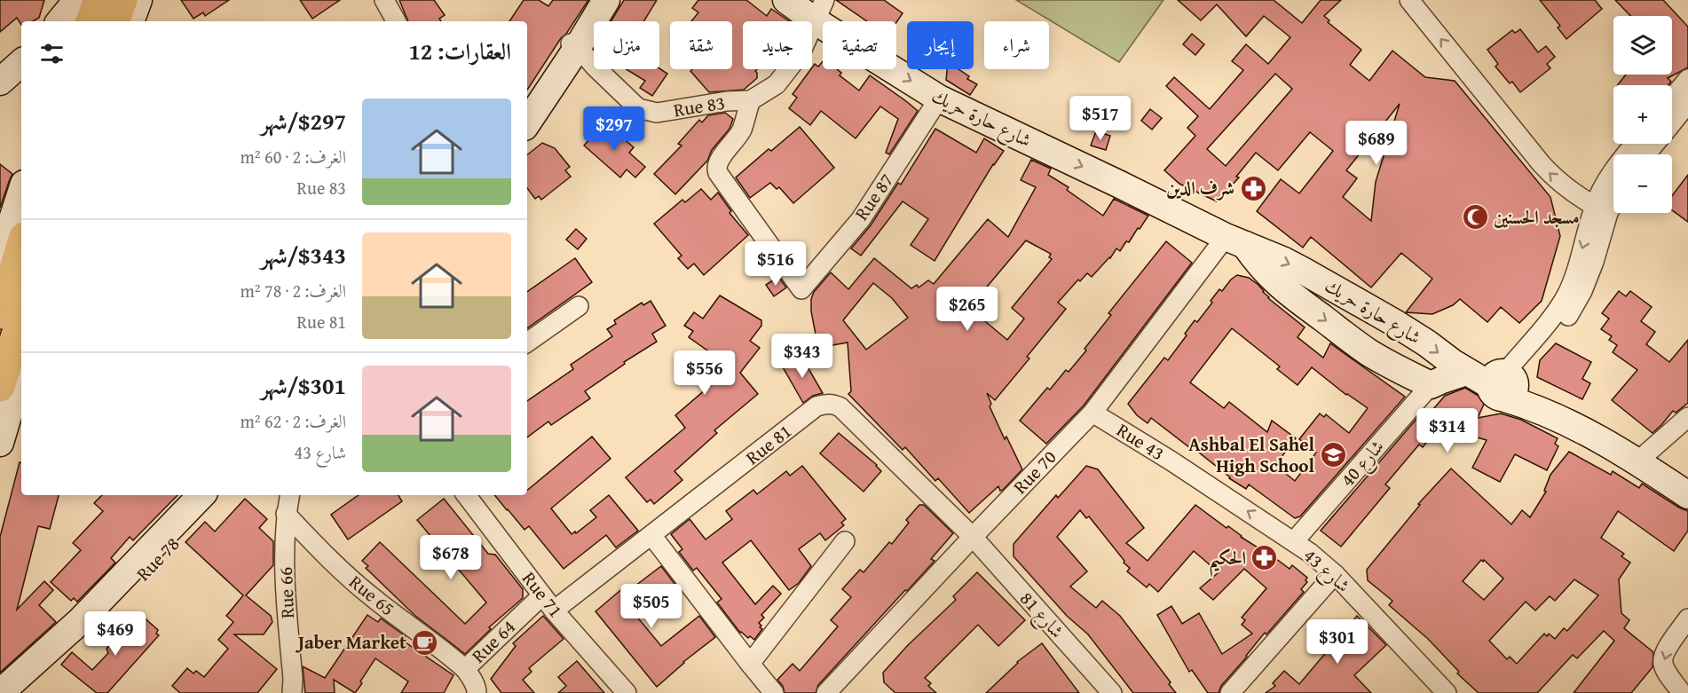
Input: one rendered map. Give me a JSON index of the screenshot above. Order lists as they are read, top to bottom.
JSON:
{
  "streets": {
    "street": [
      "Rue 83",
      "شارع حارة حريك",
      "Rue 87",
      "Rue 43",
      "Rue 81",
      "شارع 40",
      "Rue 70",
      "Rue 78",
      "شارع 43",
      "Rue 66",
      "Rue 71",
      "Rue 65",
      "شارع 81",
      "Rue 64"
    ]
  },
  "crossings": [
    ["Rue 83", "شارع حارة حريك"],
    ["Rue 83", "Rue 87"],
    ["شارع حارة حريك", "Rue 87"],
    ["شارع حارة حريك", "شارع 40"],
    ["شارع حارة حريك", "Rue 70"],
    ["Rue 43", "شارع 40"],
    ["Rue 43", "Rue 70"],
    ["Rue 43", "شارع 43"],
    ["Rue 81", "Rue 70"],
    ["Rue 81", "Rue 71"],
    ["Rue 81", "شارع 81"],
    ["شارع 40", "شارع 43"],
    ["Rue 70", "شارع 81"],
    ["Rue 66", "Rue 65"],
    ["Rue 71", "Rue 64"],
    ["Rue 65", "Rue 64"]
  ],
  "one_way": ["شارع حارة حريك", "Rue 43"],
  "places": {
    "pharmacy": ["شرف الدين", "الحكيم"],
    "mosque": ["مسجد الحسنين"],
    "school or university": ["Ashbal El Sahel High School"],
    "cafe": ["Jaber Market"]
  },
  "page": {
    "map_buttons": ["+", "−"],
    "chip": [
      "شراء",
      "إيجار",
      "تصفية",
      "جديد",
      "شقة",
      "منزل"
    ],
    "heading": "العقارات: 12",
    "list": [
      {
        "name": "$297/شهر",
        "note": "الغرف: 2 · 60 m² · Rue 83"
      },
      {
        "name": "$343/شهر",
        "note": "الغرف: 2 · 78 m² · Rue 81"
      },
      {
        "name": "$301/شهر",
        "note": "الغرف: 2 · 62 m² · شارع 43"
      }
    ],
    "price": [
      "$517",
      "$297",
      "$689",
      "$516",
      "$265",
      "$343",
      "$556",
      "$314",
      "$678",
      "$505",
      "$469",
      "$301"
    ]
  }
}
